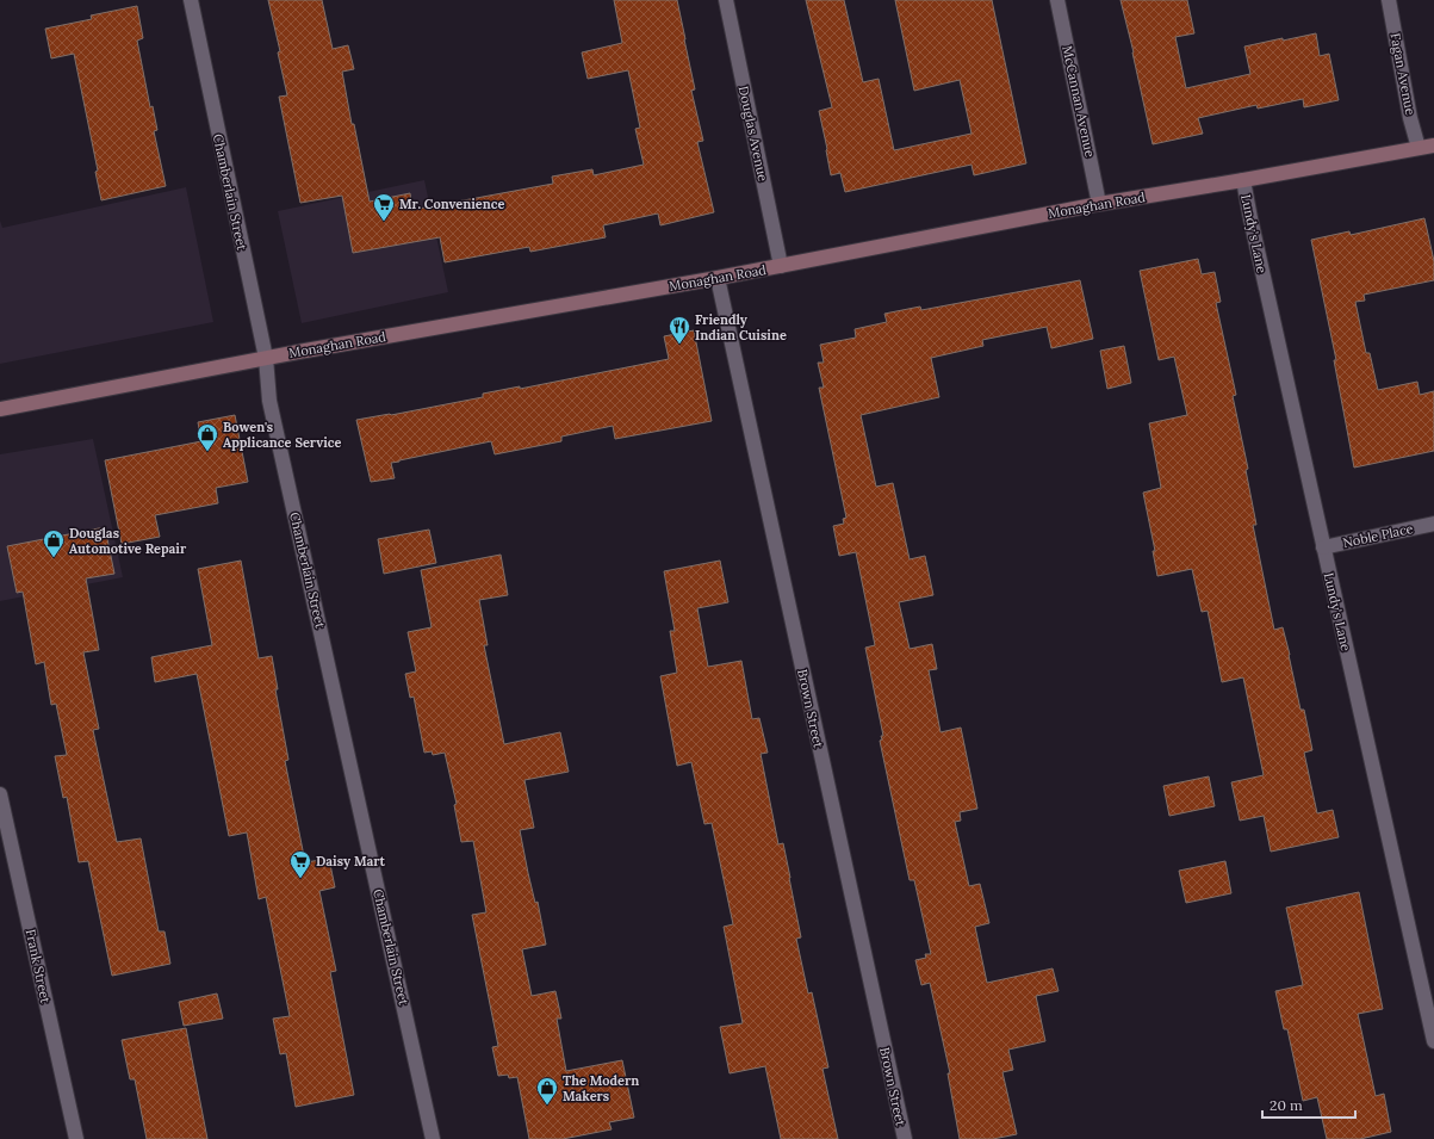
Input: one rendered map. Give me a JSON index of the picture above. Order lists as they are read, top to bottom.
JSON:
{
  "streets": {
    "main road": ["Monaghan Road"],
    "street": [
      "Fagan Avenue",
      "McCannan Avenue",
      "Douglas Avenue",
      "Chamberlain Street",
      "Lundy's Lane",
      "Noble Place",
      "Brown Street",
      "Frank Street"
    ]
  },
  "crossings": [
    ["Fagan Avenue", "Monaghan Road"],
    ["McCannan Avenue", "Monaghan Road"],
    ["Douglas Avenue", "Monaghan Road"],
    ["Chamberlain Street", "Monaghan Road"],
    ["Monaghan Road", "Lundy's Lane"],
    ["Monaghan Road", "Brown Street"],
    ["Lundy's Lane", "Noble Place"]
  ],
  "places": {
    "supermarket": ["Mr. Convenience", "Daisy Mart"],
    "restaurant": ["Friendly Indian Cuisine"],
    "shop": ["Bowen's Applicance Service", "Douglas Automotive Repair", "The Modern Makers"]
  },
  "scale_bar": "20 m"
}
